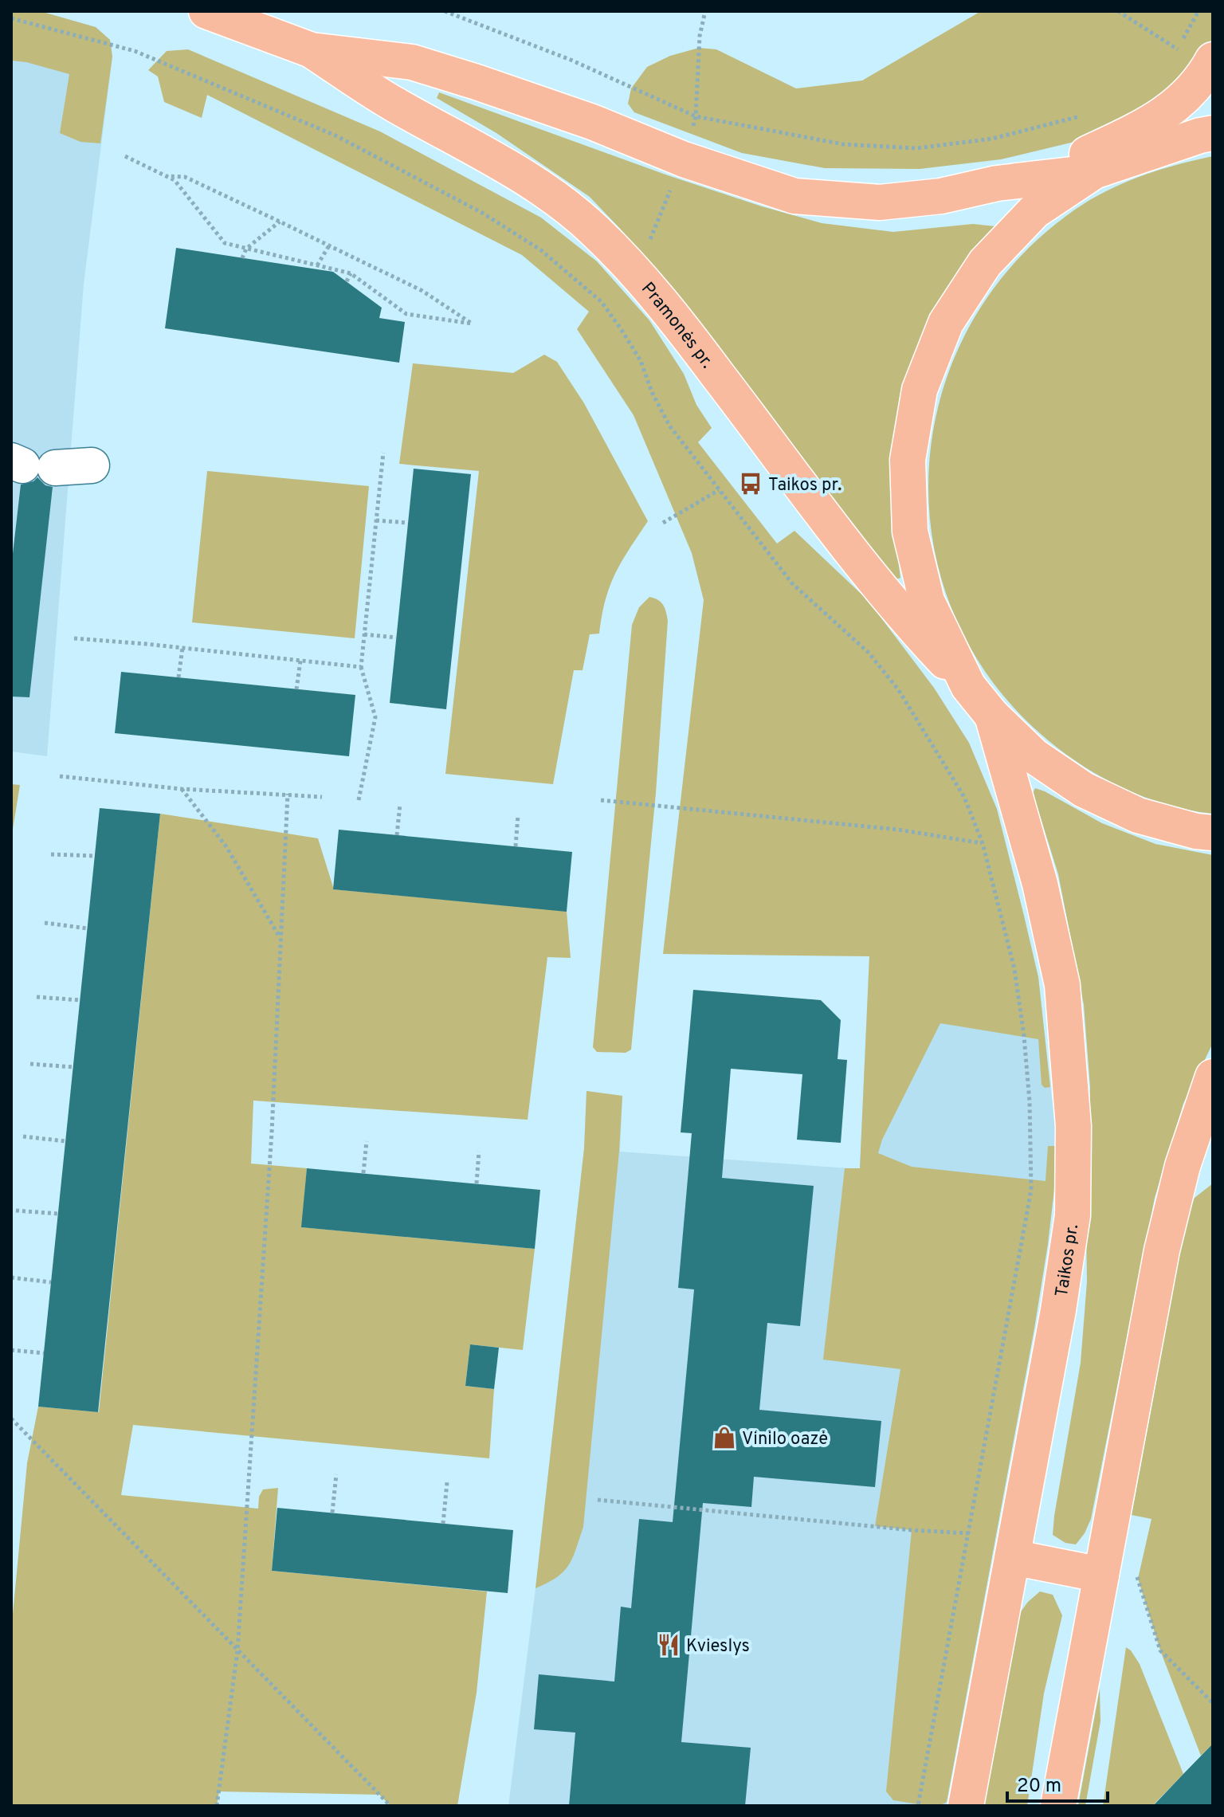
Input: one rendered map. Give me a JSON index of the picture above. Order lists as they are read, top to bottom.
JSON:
{
  "streets": {
    "main road": ["Pramonės pr.", "Taikos pr."]
  },
  "places": {
    "bus stop": ["Taikos pr."],
    "shop": ["Vinilo oazė"],
    "restaurant": ["Kvieslys"]
  },
  "scale_bar": "20 m"
}
